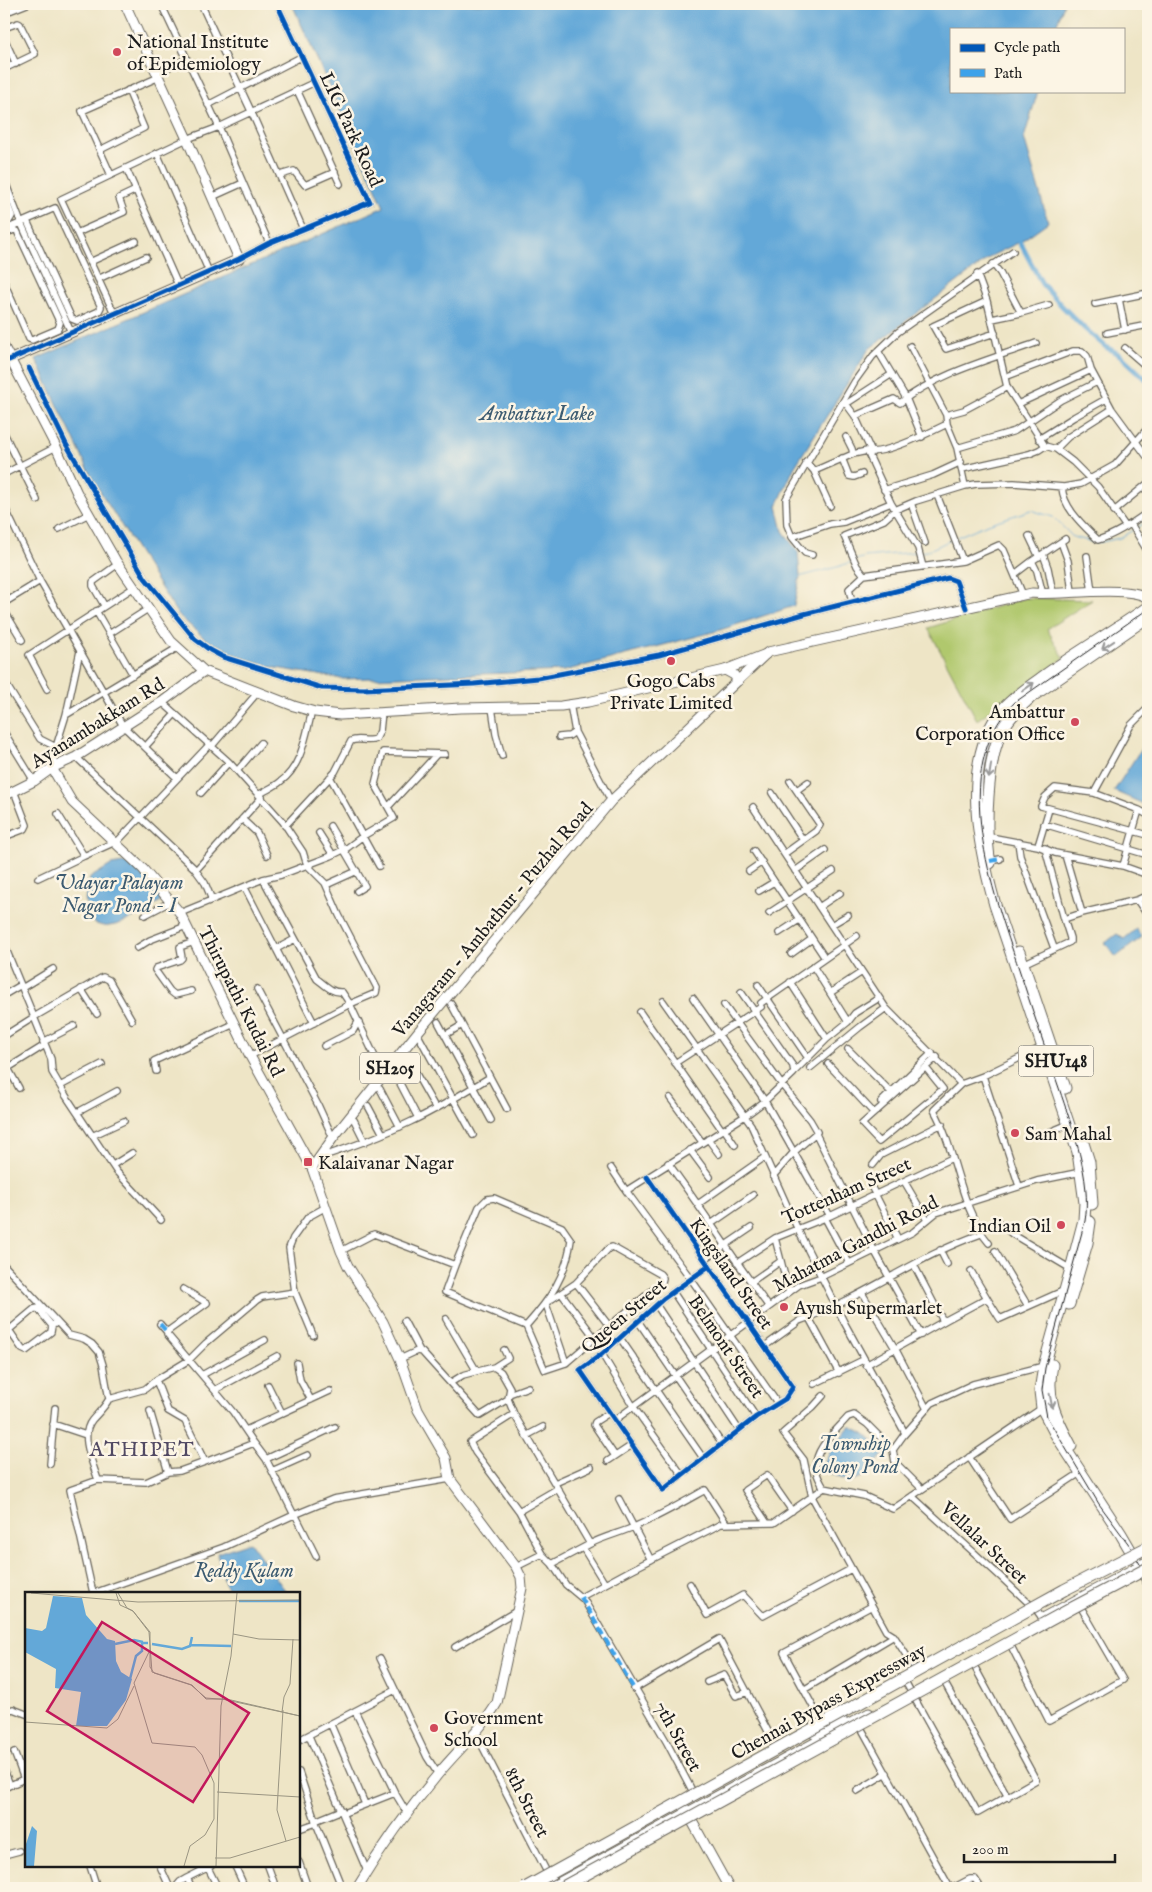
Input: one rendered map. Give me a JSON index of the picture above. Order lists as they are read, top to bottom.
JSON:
{
  "streets": {
    "highway": ["SHU148", "Chennai Bypass Expressway"],
    "main road": [
      "Ayanambakkam Rd",
      "Vanagaram - Ambathur - Puzhal Road",
      "Thirupathi Kudai Rd",
      "SH205"
    ],
    "street": [
      "LIG Park Road",
      "Tottenham Street",
      "Mahatma Gandhi Road",
      "Kingsland Street",
      "Queen Street",
      "Belmont Street",
      "Vellalar Street",
      "7th Street",
      "8th Street"
    ]
  },
  "crossings": [
    ["Ayanambakkam Rd", "Thirupathi Kudai Rd"],
    ["Vanagaram - Ambathur - Puzhal Road", "Thirupathi Kudai Rd"],
    ["SHU148", "Mahatma Gandhi Road"],
    ["SHU148", "Chennai Bypass Expressway"],
    ["Tottenham Street", "Mahatma Gandhi Road"],
    ["Mahatma Gandhi Road", "Kingsland Street"],
    ["Mahatma Gandhi Road", "Belmont Street"],
    ["Kingsland Street", "Queen Street"],
    ["Queen Street", "Belmont Street"],
    ["Chennai Bypass Expressway", "8th Street"]
  ],
  "districts": ["ATHIPET"],
  "water": [
    "Ambattur Lake",
    "Udayar Palayam Nagar Pond - I",
    "Township Colony Pond",
    "Reddy Kulam"
  ],
  "places": {
    "other": [
      "National Institute of Epidemiology",
      "Gogo Cabs Private Limited",
      "Ambattur Corporation Office",
      "Sam Mahal",
      "Indian Oil",
      "Ayush Supermarlet",
      "Government School"
    ],
    "transit": ["Kalaivanar Nagar"]
  },
  "legend": ["Cycle path", "Path"],
  "scale_bar": "200 m"
}
